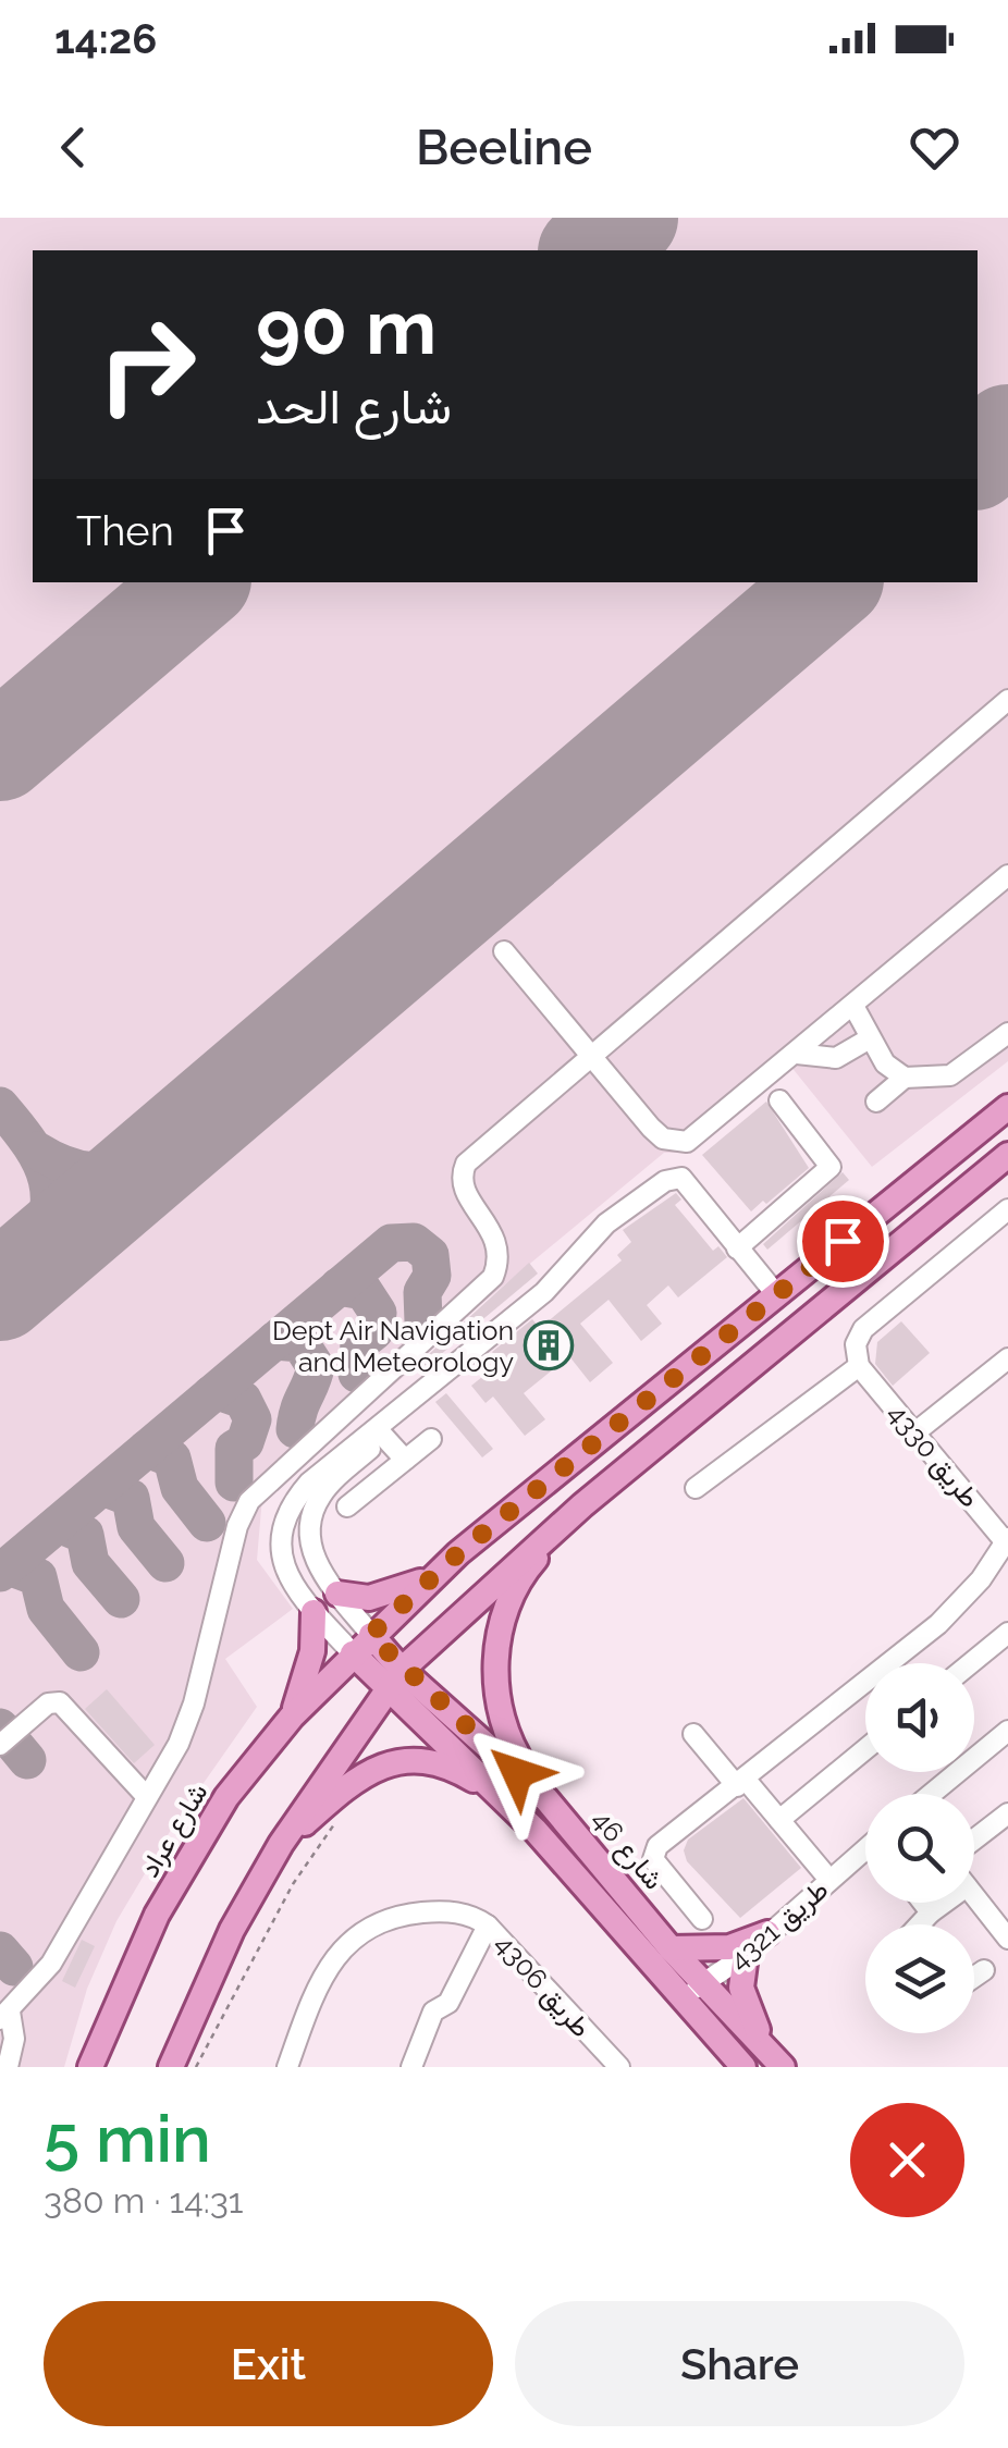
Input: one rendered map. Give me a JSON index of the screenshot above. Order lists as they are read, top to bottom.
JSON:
{
  "streets": {
    "main road": ["شارع عراد", "شارع 46"],
    "street": ["طريق 4330", "طريق 4321", "طريق 4306"]
  },
  "crossings": [
    ["شارع عراد", "شارع 46"],
    ["شارع 46", "طريق 4321"]
  ],
  "places": {
    "building": ["Dept Air Navigation and Meteorology"]
  },
  "page": {
    "status": "14:26",
    "header": "Beeline",
    "turn": ["90 m", "شارع الحد"],
    "then": "Then",
    "heading": ["5 min", "380 m · 14:31"],
    "buttons": ["Exit", "Share"]
  }
}
